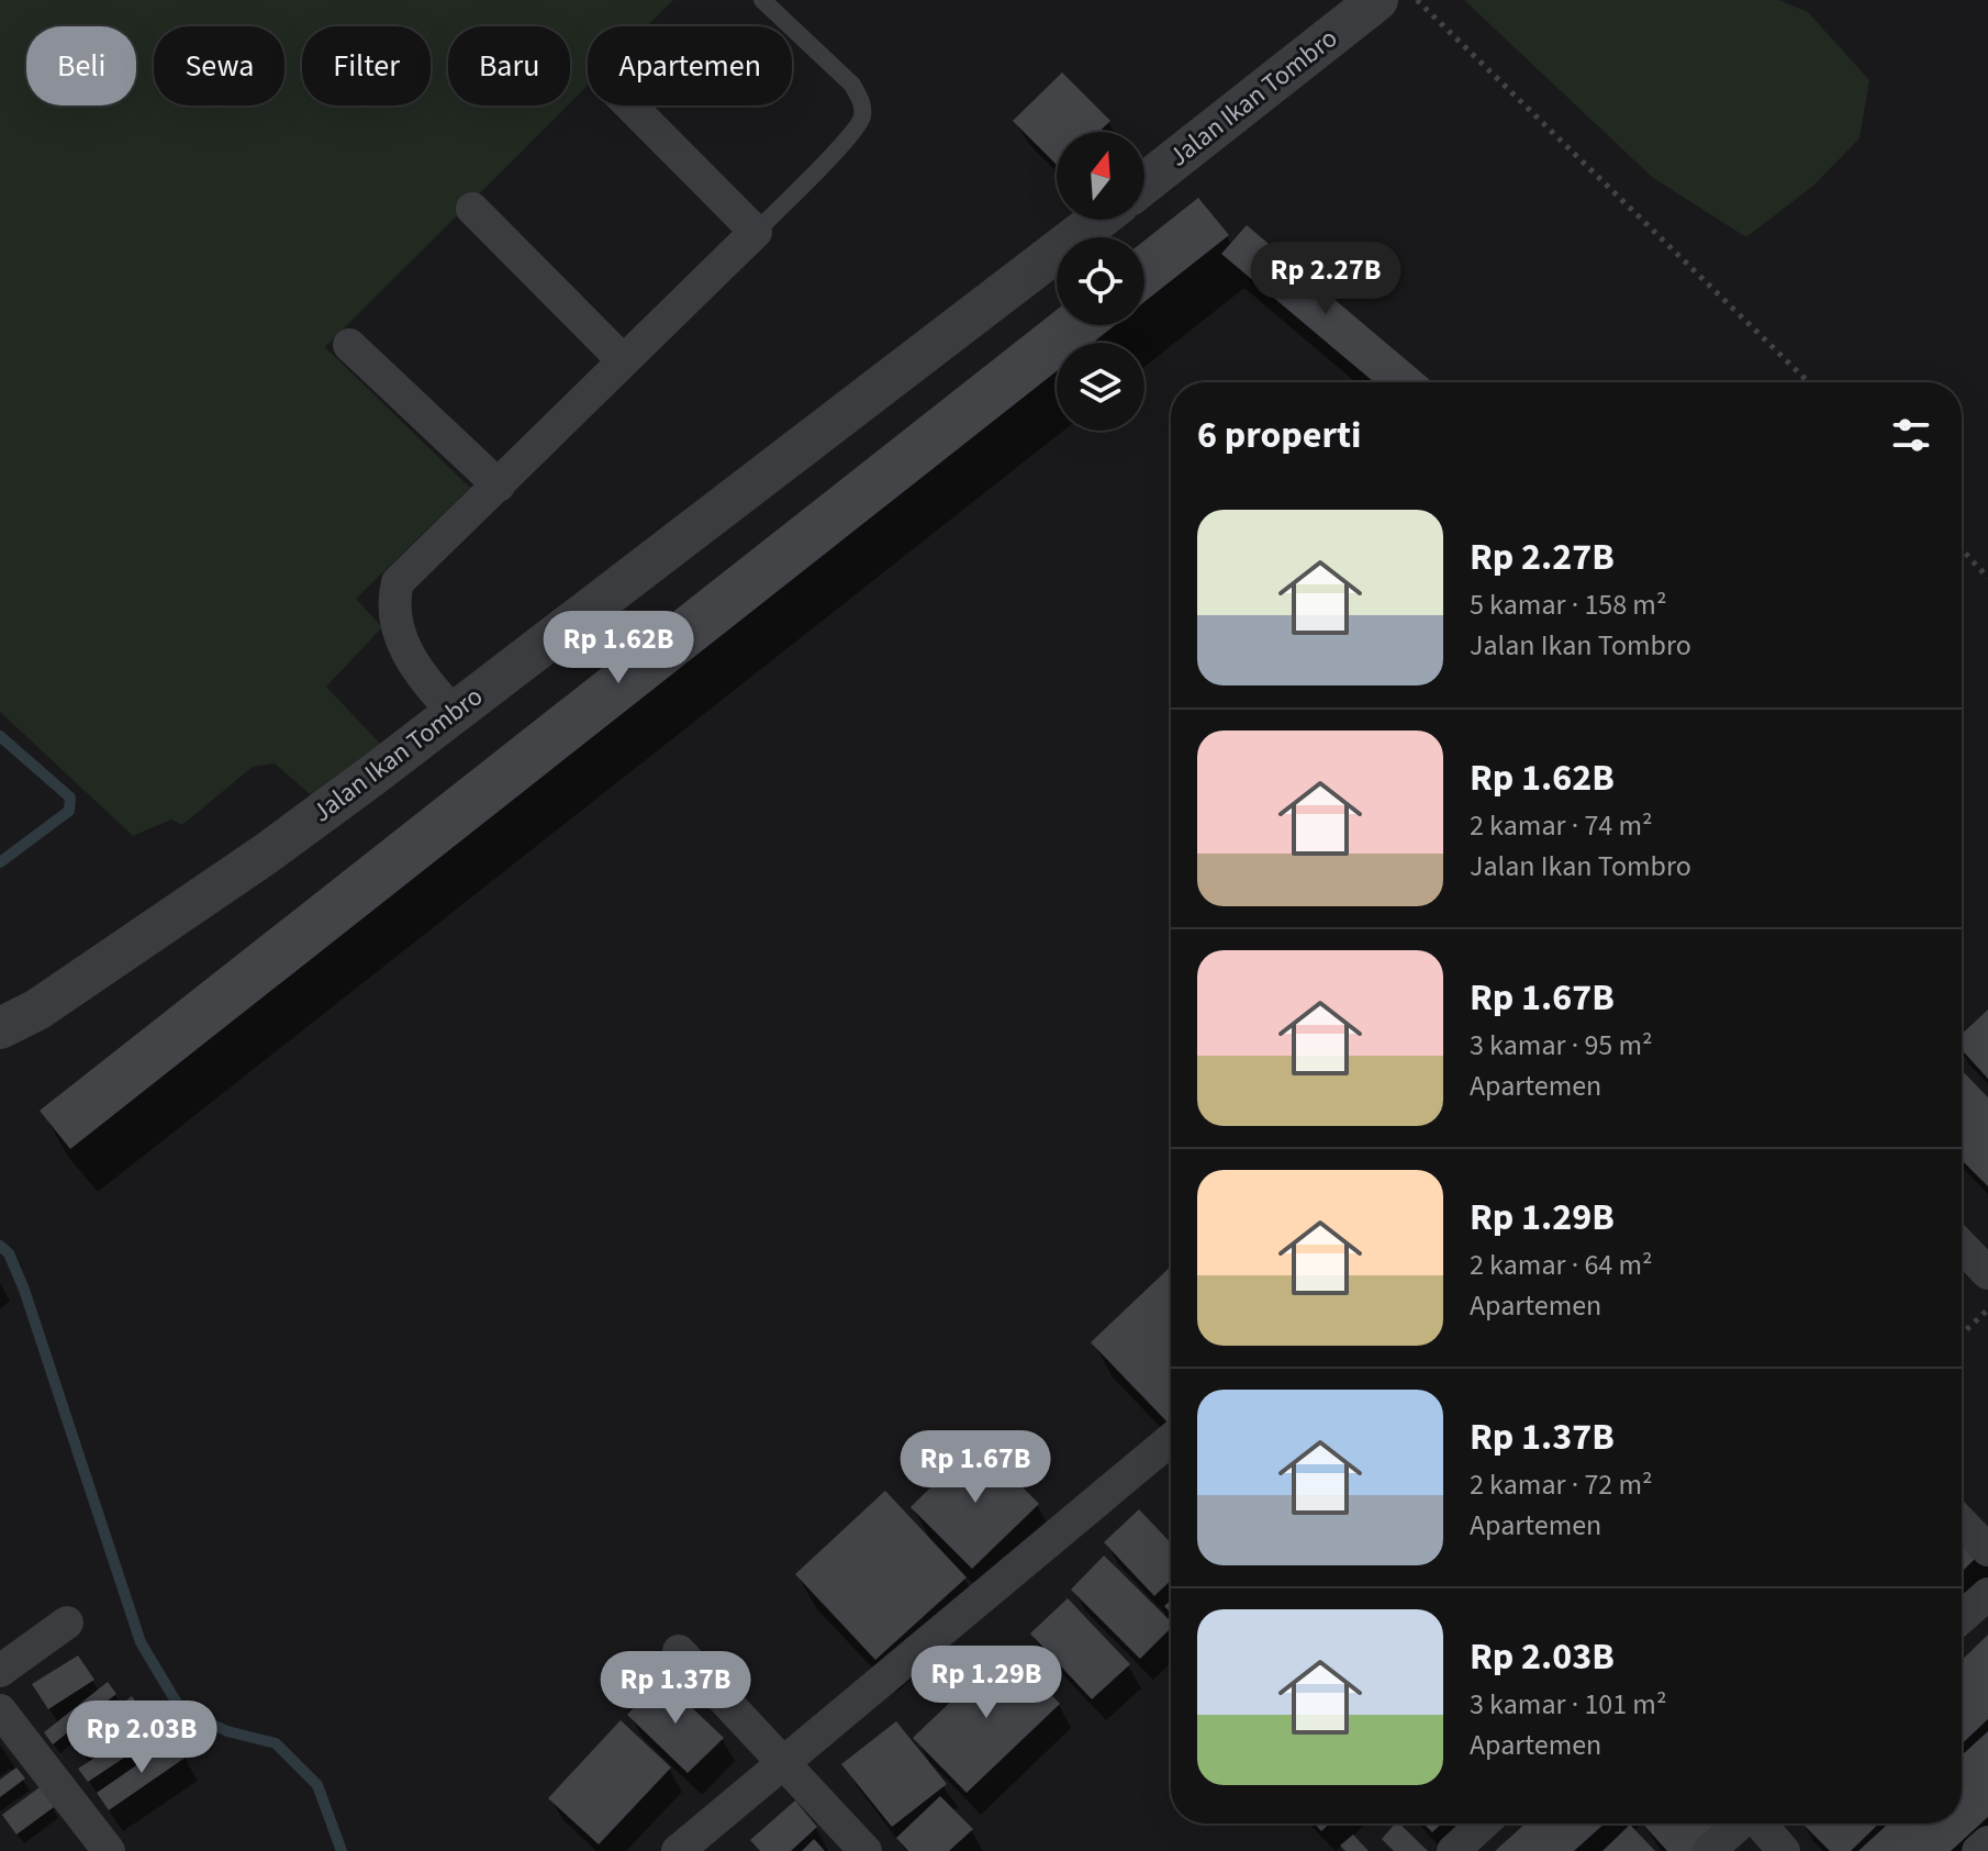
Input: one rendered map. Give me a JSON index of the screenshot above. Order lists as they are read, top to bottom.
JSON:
{
  "streets": {
    "street": ["Jalan Ikan Tombro"]
  },
  "north": "top",
  "page": {
    "chip": [
      "Beli",
      "Sewa",
      "Filter",
      "Baru",
      "Apartemen"
    ],
    "price": [
      "Rp 2.27B",
      "Rp 1.62B",
      "Rp 1.67B",
      "Rp 1.29B",
      "Rp 1.37B",
      "Rp 2.03B"
    ],
    "heading": "6 properti",
    "list": [
      {
        "name": "Rp 2.27B",
        "note": "5 kamar · 158 m² · Jalan Ikan Tombro"
      },
      {
        "name": "Rp 1.62B",
        "note": "2 kamar · 74 m² · Jalan Ikan Tombro"
      },
      {
        "name": "Rp 1.67B",
        "note": "3 kamar · 95 m² · Apartemen"
      },
      {
        "name": "Rp 1.29B",
        "note": "2 kamar · 64 m² · Apartemen"
      },
      {
        "name": "Rp 1.37B",
        "note": "2 kamar · 72 m² · Apartemen"
      },
      {
        "name": "Rp 2.03B",
        "note": "3 kamar · 101 m² · Apartemen"
      }
    ]
  }
}
